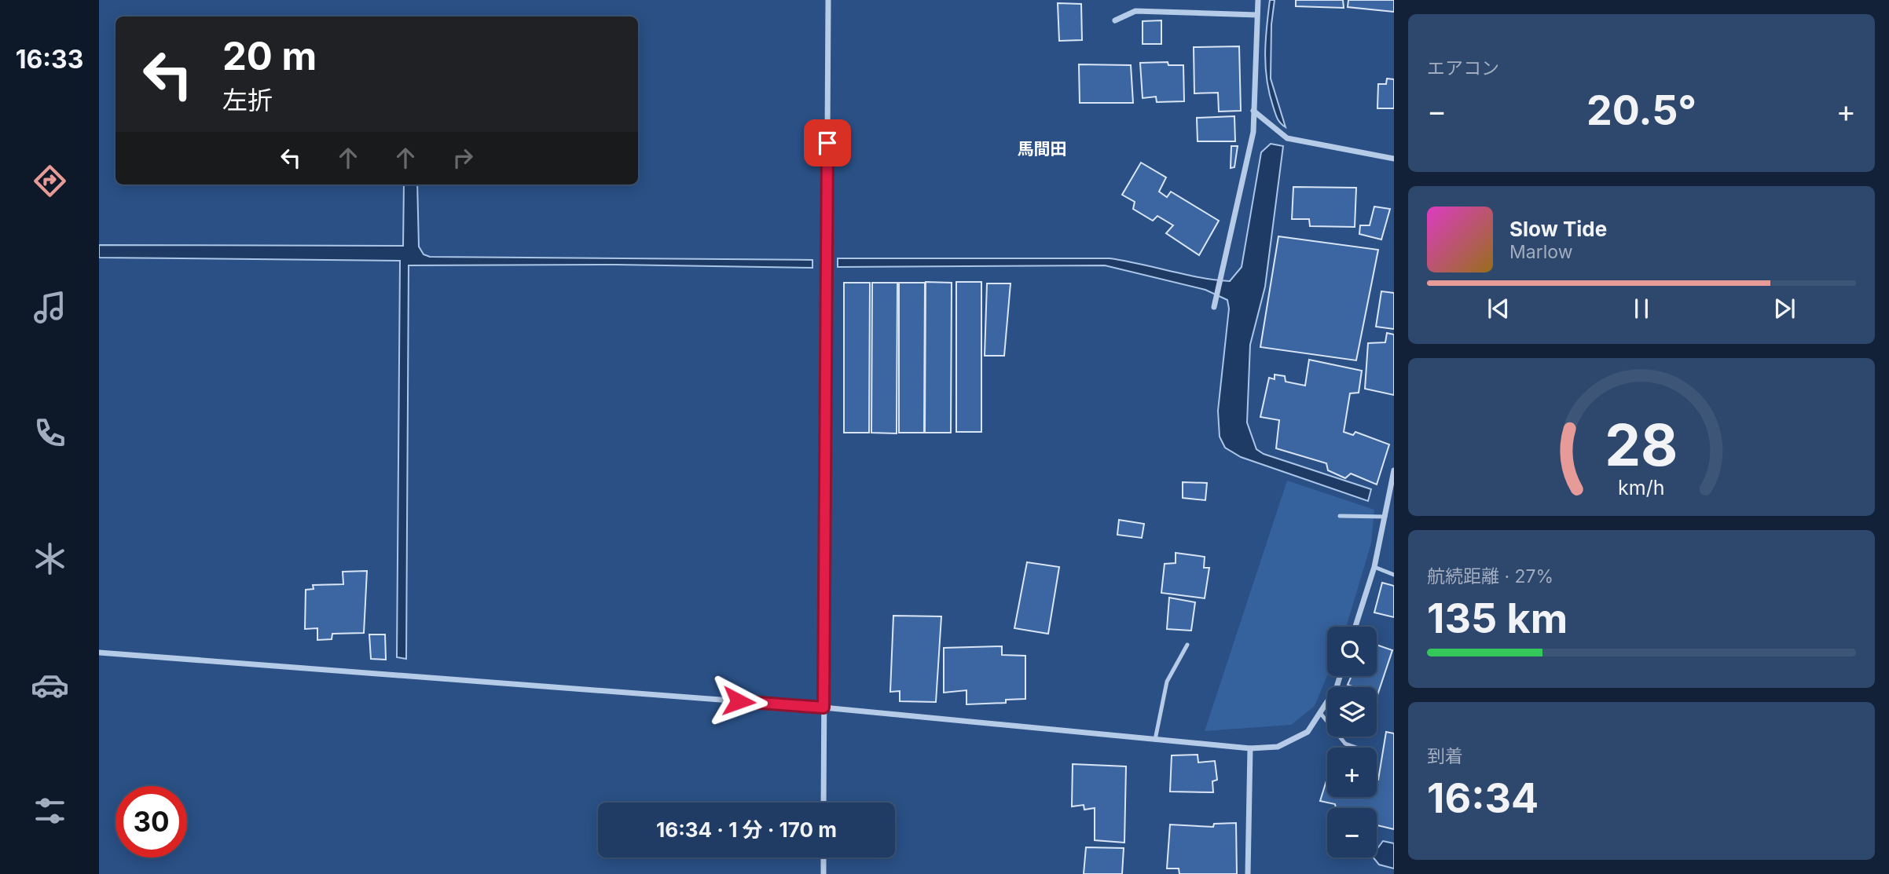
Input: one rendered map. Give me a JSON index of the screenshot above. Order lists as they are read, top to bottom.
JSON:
{
  "districts": ["馬間田"],
  "page": {
    "tabs": "16:33",
    "tile": [
      "エアコン",
      ["航続距離 · 27%", "135 km"],
      ["到着", "16:34"]
    ],
    "turn": ["20 m", "左折"],
    "heat": ["−", "20.5°", "+"],
    "song": ["Slow Tide", "Marlow"],
    "map_buttons": ["+", "−"],
    "limit": "30",
    "trip": "16:34 · 1 分 · 170 m",
    "gauge": ["28", "km/h"]
  }
}
